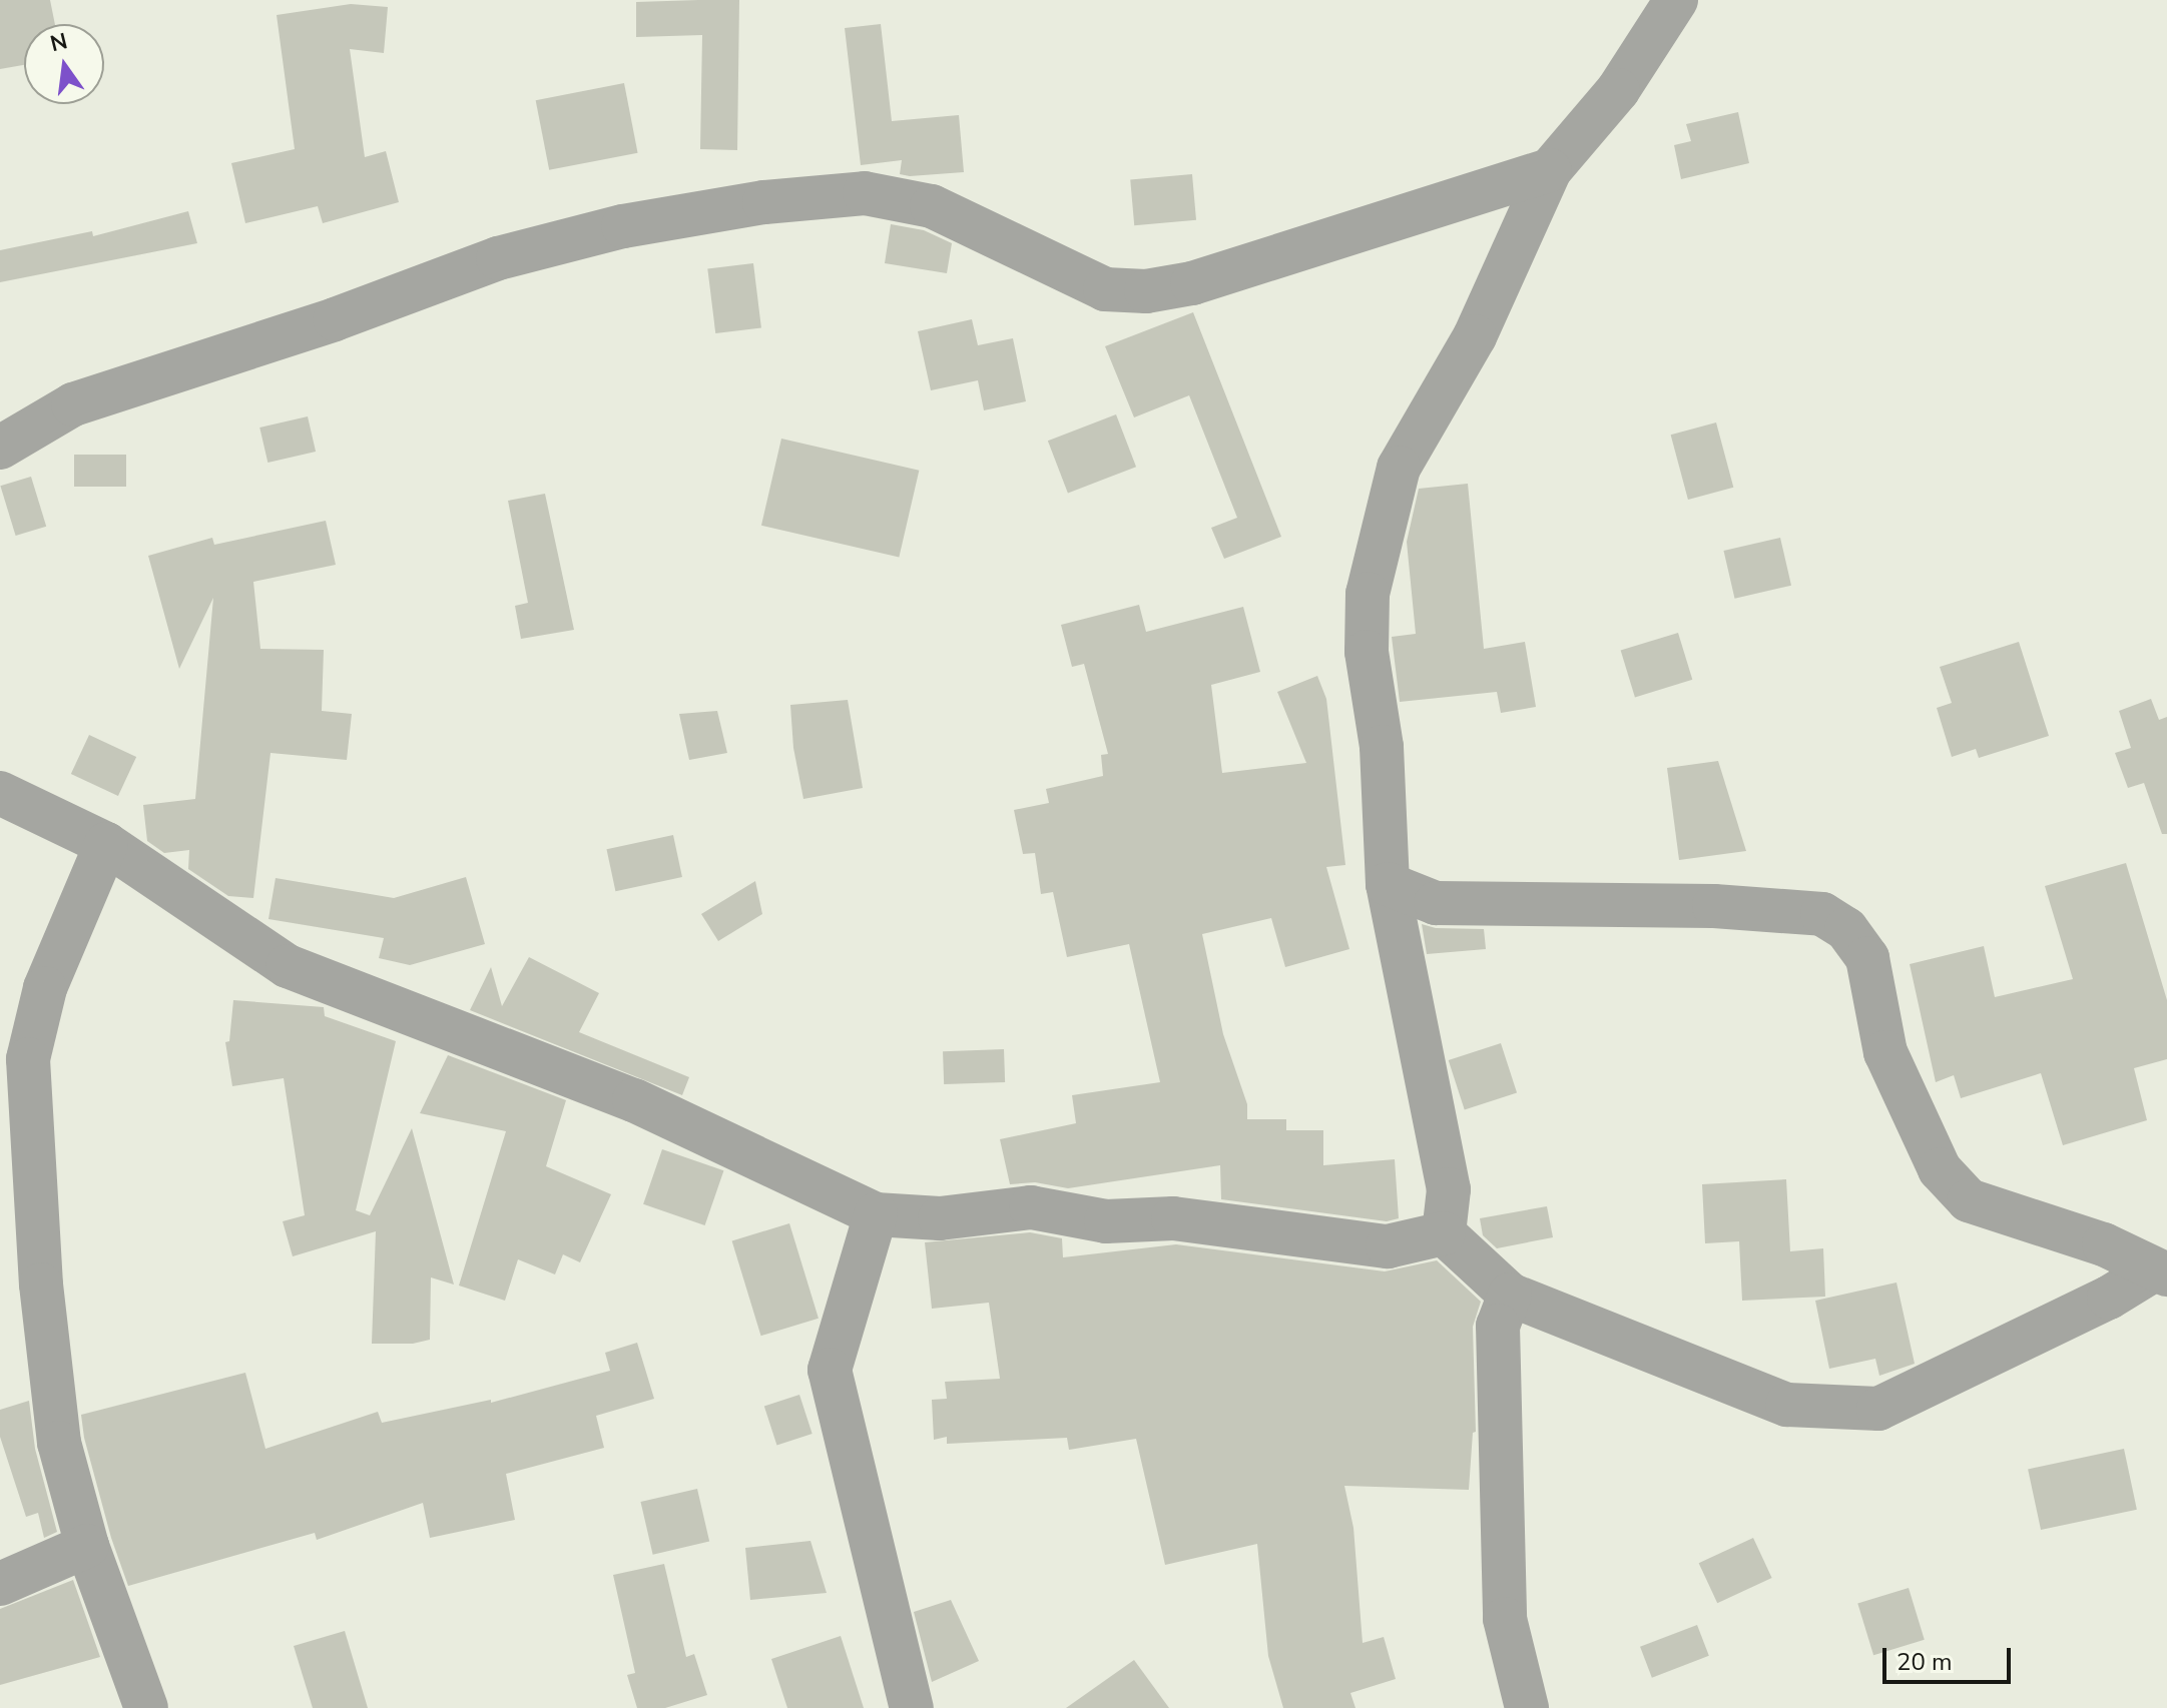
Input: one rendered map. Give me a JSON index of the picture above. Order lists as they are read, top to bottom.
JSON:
{
  "scale_bar": "20 m",
  "north": "top"
}
